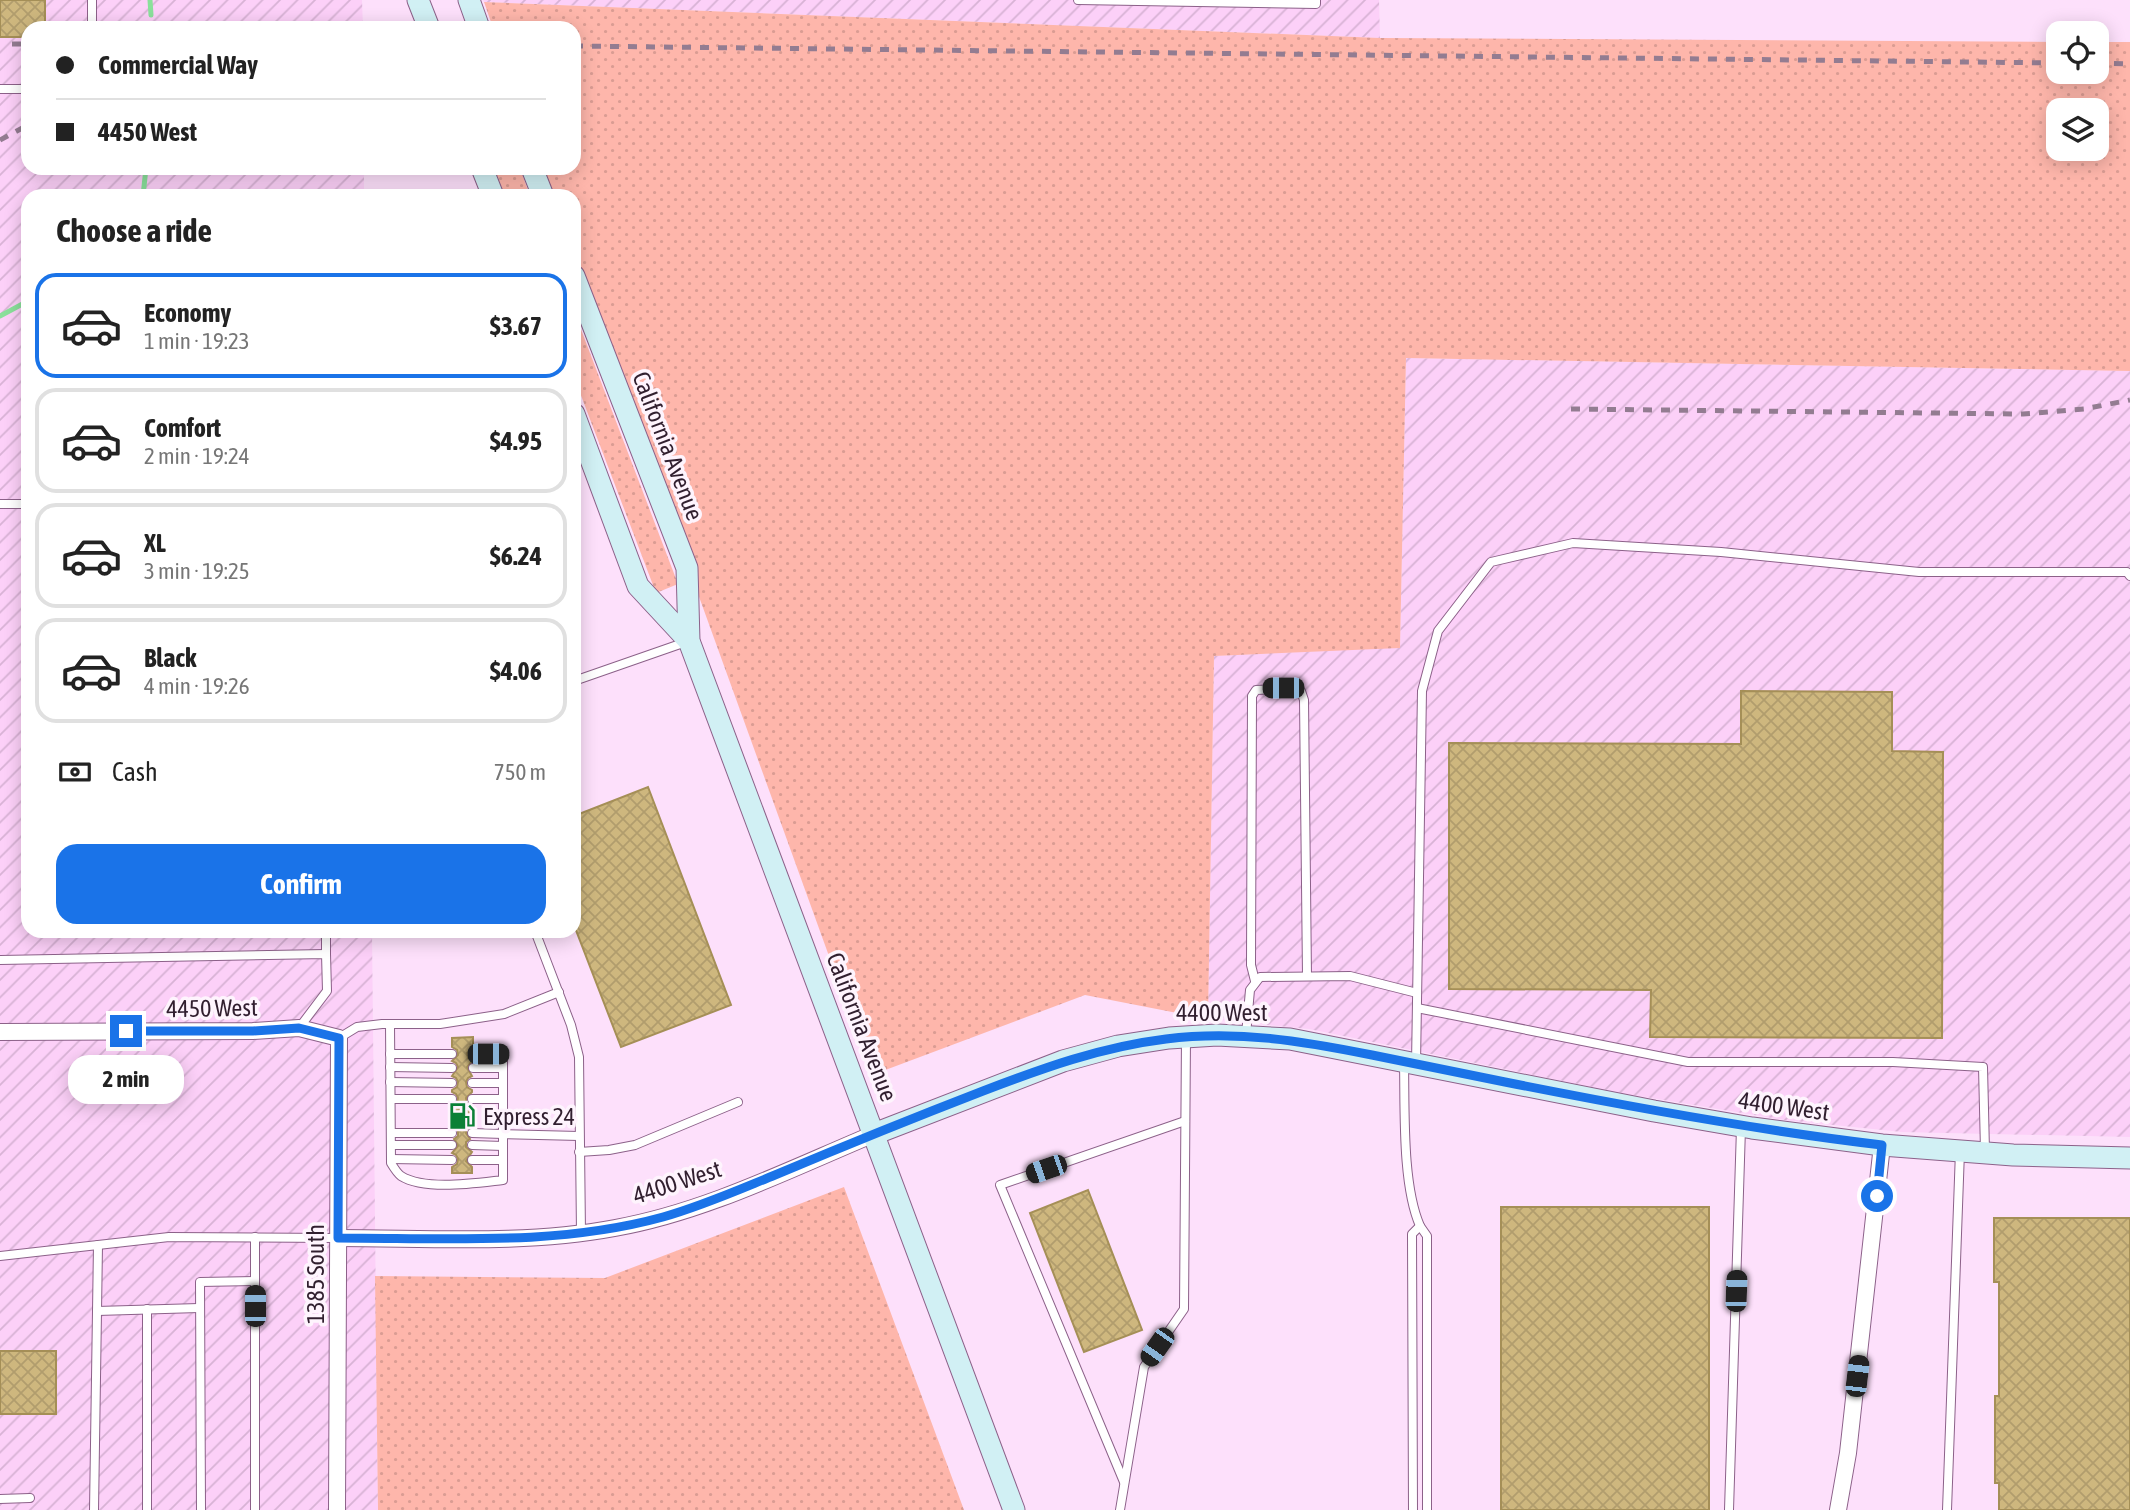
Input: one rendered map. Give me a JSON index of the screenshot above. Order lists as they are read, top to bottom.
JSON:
{
  "streets": {
    "main road": ["California Avenue", "4400 West"],
    "street": ["4450 West", "1385 South"]
  },
  "crossings": [
    ["California Avenue", "4400 West"],
    ["4450 West", "1385 South"],
    ["4400 West", "1385 South"]
  ],
  "places": {
    "fuel station": ["Express 24"]
  },
  "page": {
    "banner": ["Commercial Way", "4450 West"],
    "heading": "Choose a ride",
    "list": [
      {
        "name": "Economy",
        "note": "1 min · 19:23",
        "value": "$3.67"
      },
      {
        "name": "Comfort",
        "note": "2 min · 19:24",
        "value": "$4.95"
      },
      {
        "name": "XL",
        "note": "3 min · 19:25",
        "value": "$6.24"
      },
      {
        "name": "Black",
        "note": "4 min · 19:26",
        "value": "$4.06"
      }
    ],
    "pay": ["Cash", "750 m"],
    "buttons": "Confirm",
    "bubble": "2 min"
  }
}
